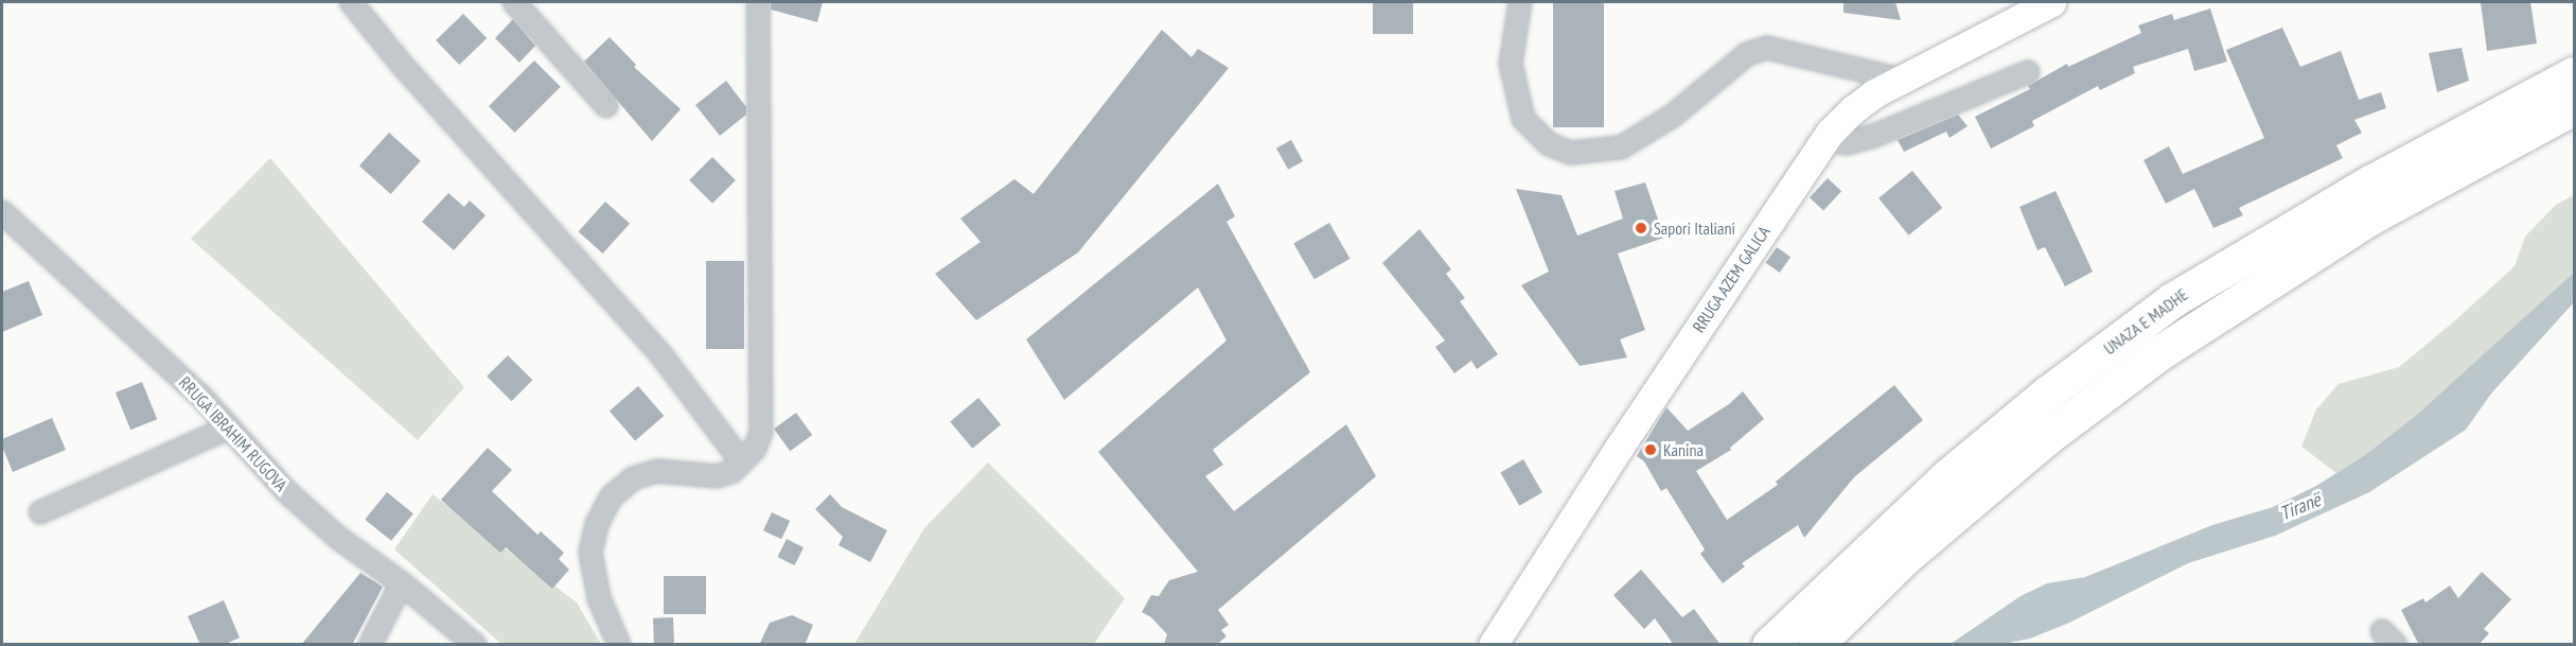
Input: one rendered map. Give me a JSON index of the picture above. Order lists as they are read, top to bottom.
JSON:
{
  "streets": {
    "highway": ["UNAZA E MADHE"],
    "main road": ["RRUGA AZEM GALICA"],
    "street": ["RRUGA IBRAHIM RUGOVA"]
  },
  "water": ["Tiranë"],
  "places": ["Sapori Italiani", "Kanina"]
}
